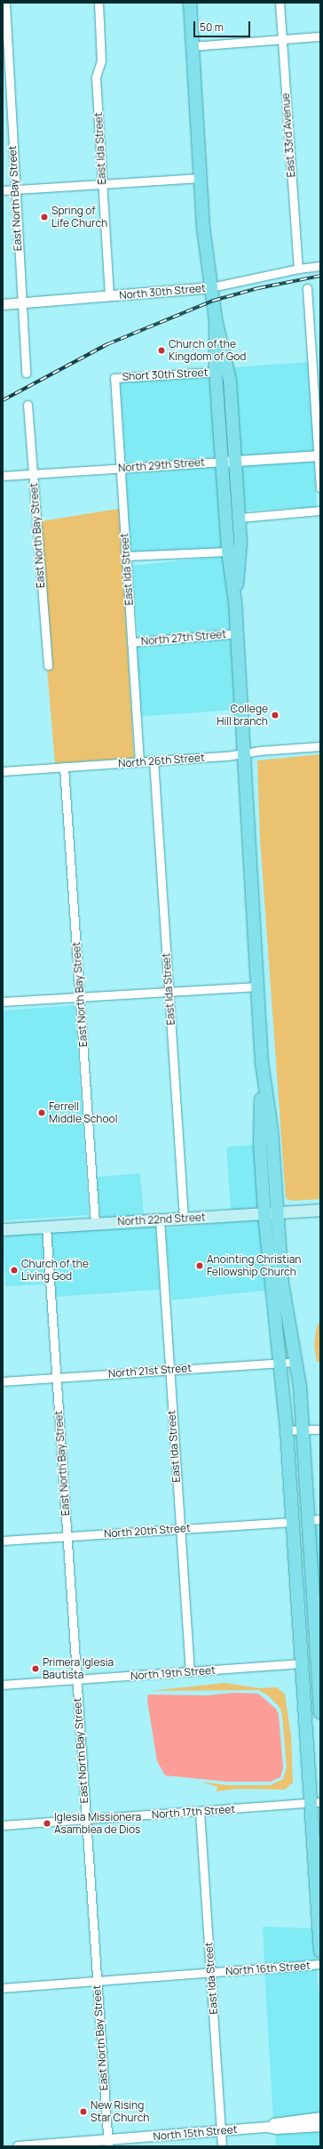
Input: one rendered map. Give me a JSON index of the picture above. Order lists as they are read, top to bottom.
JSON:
{
  "streets": {
    "main road": ["North 22nd Street"],
    "street": [
      "East 33rd Avenue",
      "East Ida Street",
      "East North Bay Street",
      "North 30th Street",
      "Short 30th Street",
      "North 29th Street",
      "North 27th Street",
      "North 26th Street",
      "North 21st Street",
      "North 20th Street",
      "North 19th Street",
      "North 17th Street",
      "North 16th Street",
      "North 15th Street"
    ]
  },
  "crossings": [
    ["East 33rd Avenue", "North 30th Street"],
    ["East Ida Street", "North 30th Street"],
    ["East Ida Street", "Short 30th Street"],
    ["East Ida Street", "North 29th Street"],
    ["East Ida Street", "North 27th Street"],
    ["East Ida Street", "North 26th Street"],
    ["East Ida Street", "North 22nd Street"],
    ["East Ida Street", "North 21st Street"],
    ["East Ida Street", "North 20th Street"],
    ["East Ida Street", "North 19th Street"],
    ["East Ida Street", "North 17th Street"],
    ["East Ida Street", "North 16th Street"],
    ["East Ida Street", "North 15th Street"],
    ["East North Bay Street", "North 30th Street"],
    ["East North Bay Street", "North 29th Street"],
    ["East North Bay Street", "North 26th Street"],
    ["East North Bay Street", "North 22nd Street"],
    ["East North Bay Street", "North 21st Street"],
    ["East North Bay Street", "North 20th Street"],
    ["East North Bay Street", "North 19th Street"],
    ["East North Bay Street", "North 17th Street"],
    ["East North Bay Street", "North 16th Street"],
    ["East North Bay Street", "North 15th Street"]
  ],
  "places": [
    "Spring of Life Church",
    "Church of the Kingdom of God",
    "College Hill branch",
    "Ferrell Middle School",
    "Anointing Christian Fellowship Church",
    "Church of the Living God",
    "Primera Iglesia Bautista",
    "Iglesia Missionera Asamblea de Dios",
    "New Rising Star Church"
  ],
  "scale_bar": "50 m"
}
